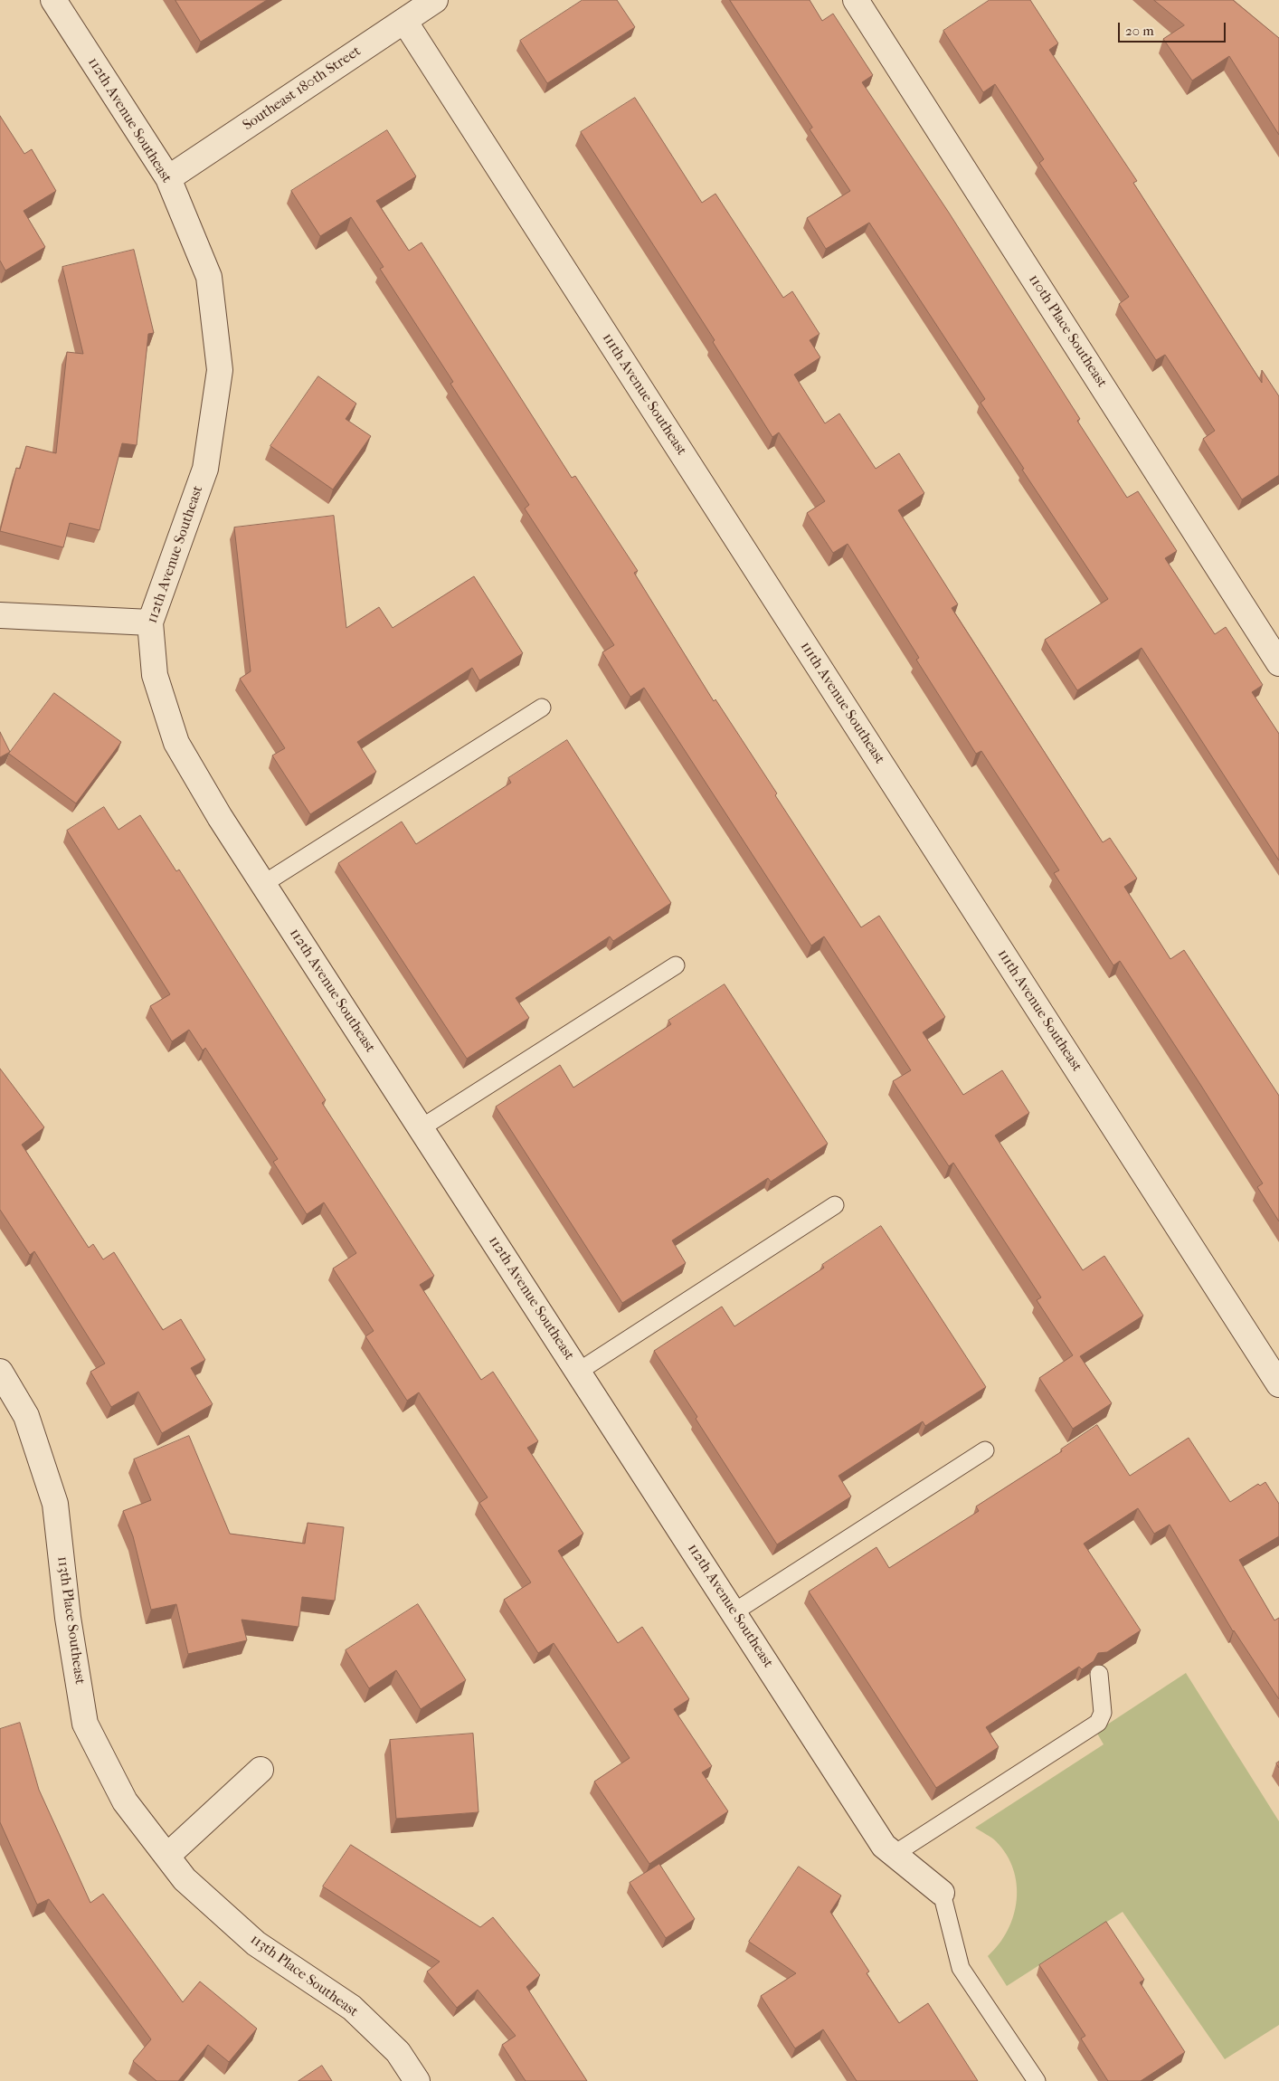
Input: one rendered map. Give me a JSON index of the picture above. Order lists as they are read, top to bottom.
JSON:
{
  "streets": {
    "street": [
      "Southeast 180th Street",
      "112th Avenue Southeast",
      "110th Place Southeast",
      "111th Avenue Southeast",
      "113th Place Southeast"
    ]
  },
  "crossings": [
    ["Southeast 180th Street", "112th Avenue Southeast"],
    ["Southeast 180th Street", "111th Avenue Southeast"]
  ],
  "scale_bar": "20 m"
}
